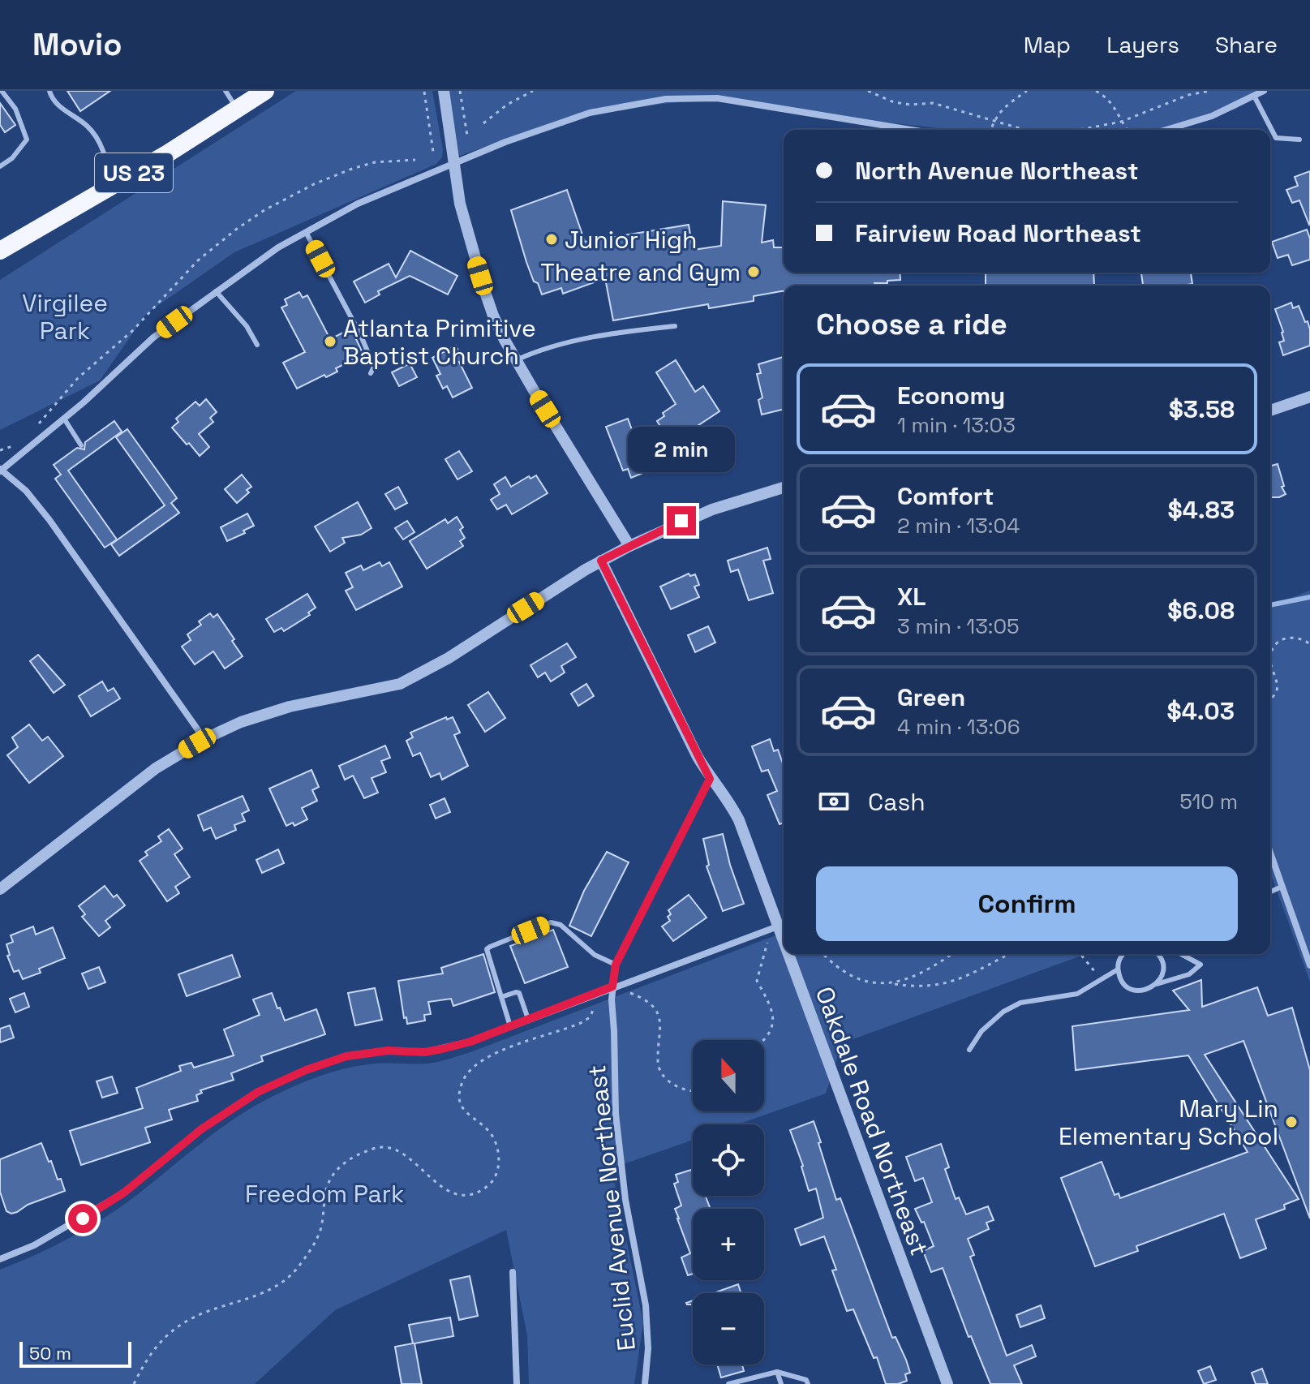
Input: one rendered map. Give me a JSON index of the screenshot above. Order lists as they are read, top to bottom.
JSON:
{
  "streets": {
    "highway": ["US 23"],
    "street": ["Oakdale Road Northeast", "Euclid Avenue Northeast"]
  },
  "crossings": [
    ["Oakdale Road Northeast", "Euclid Avenue Northeast"]
  ],
  "parks": ["Virgilee Park", "Freedom Park"],
  "places": [
    "Junior High",
    "Theatre and Gym",
    "Atlanta Primitive Baptist Church",
    "Mary Lin Elementary School"
  ],
  "scale_bar": "50 m",
  "north": "top",
  "page": {
    "header": "Movio",
    "nav": ["Map", "Layers", "Share"],
    "banner": ["North Avenue Northeast", "Fairview Road Northeast"],
    "heading": "Choose a ride",
    "list": [
      {
        "name": "Economy",
        "note": "1 min · 13:03",
        "value": "$3.58"
      },
      {
        "name": "Comfort",
        "note": "2 min · 13:04",
        "value": "$4.83"
      },
      {
        "name": "XL",
        "note": "3 min · 13:05",
        "value": "$6.08"
      },
      {
        "name": "Green",
        "note": "4 min · 13:06",
        "value": "$4.03"
      }
    ],
    "bubble": "2 min",
    "pay": ["Cash", "510 m"],
    "buttons": "Confirm",
    "map_buttons": ["+", "−"],
    "scale": "50 m"
  }
}
